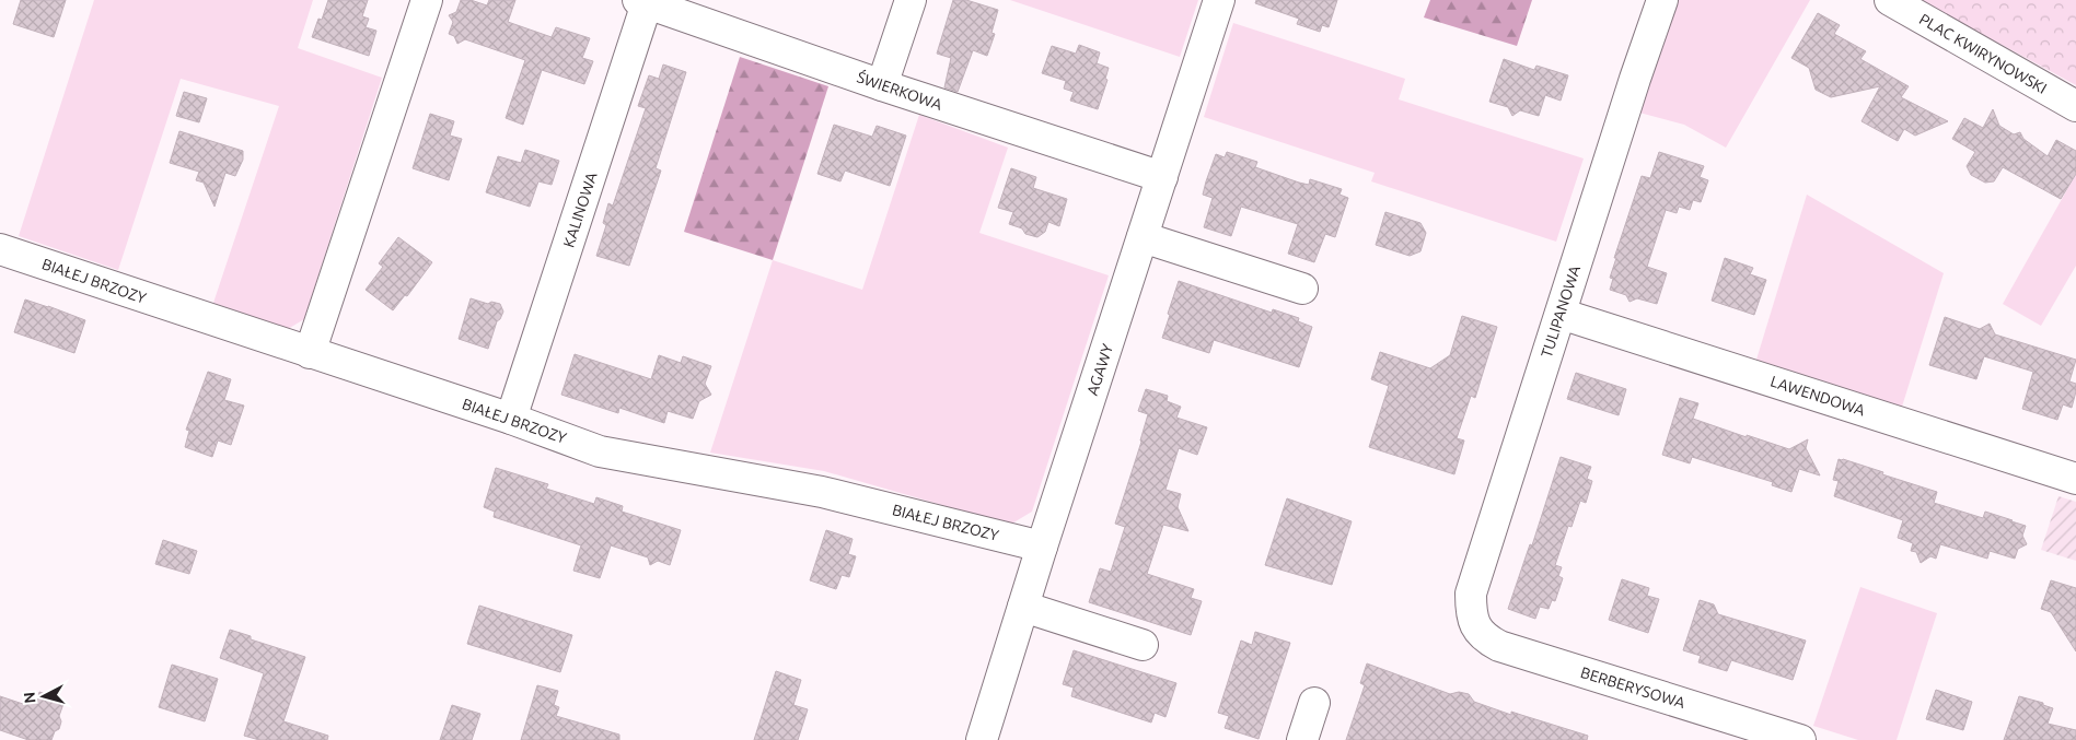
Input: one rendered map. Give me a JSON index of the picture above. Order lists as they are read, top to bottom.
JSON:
{
  "streets": {
    "street": [
      "PLAC KWIRYNOWSKI",
      "ŚWIERKOWA",
      "KALINOWA",
      "BIAŁEJ BRZOZY",
      "TULIPANOWA",
      "AGAWY",
      "LAWENDOWA",
      "BERBERYSOWA"
    ]
  },
  "crossings": [
    ["ŚWIERKOWA", "KALINOWA"],
    ["ŚWIERKOWA", "AGAWY"],
    ["KALINOWA", "BIAŁEJ BRZOZY"],
    ["BIAŁEJ BRZOZY", "AGAWY"],
    ["TULIPANOWA", "LAWENDOWA"],
    ["TULIPANOWA", "BERBERYSOWA"]
  ],
  "north": "left"
}
